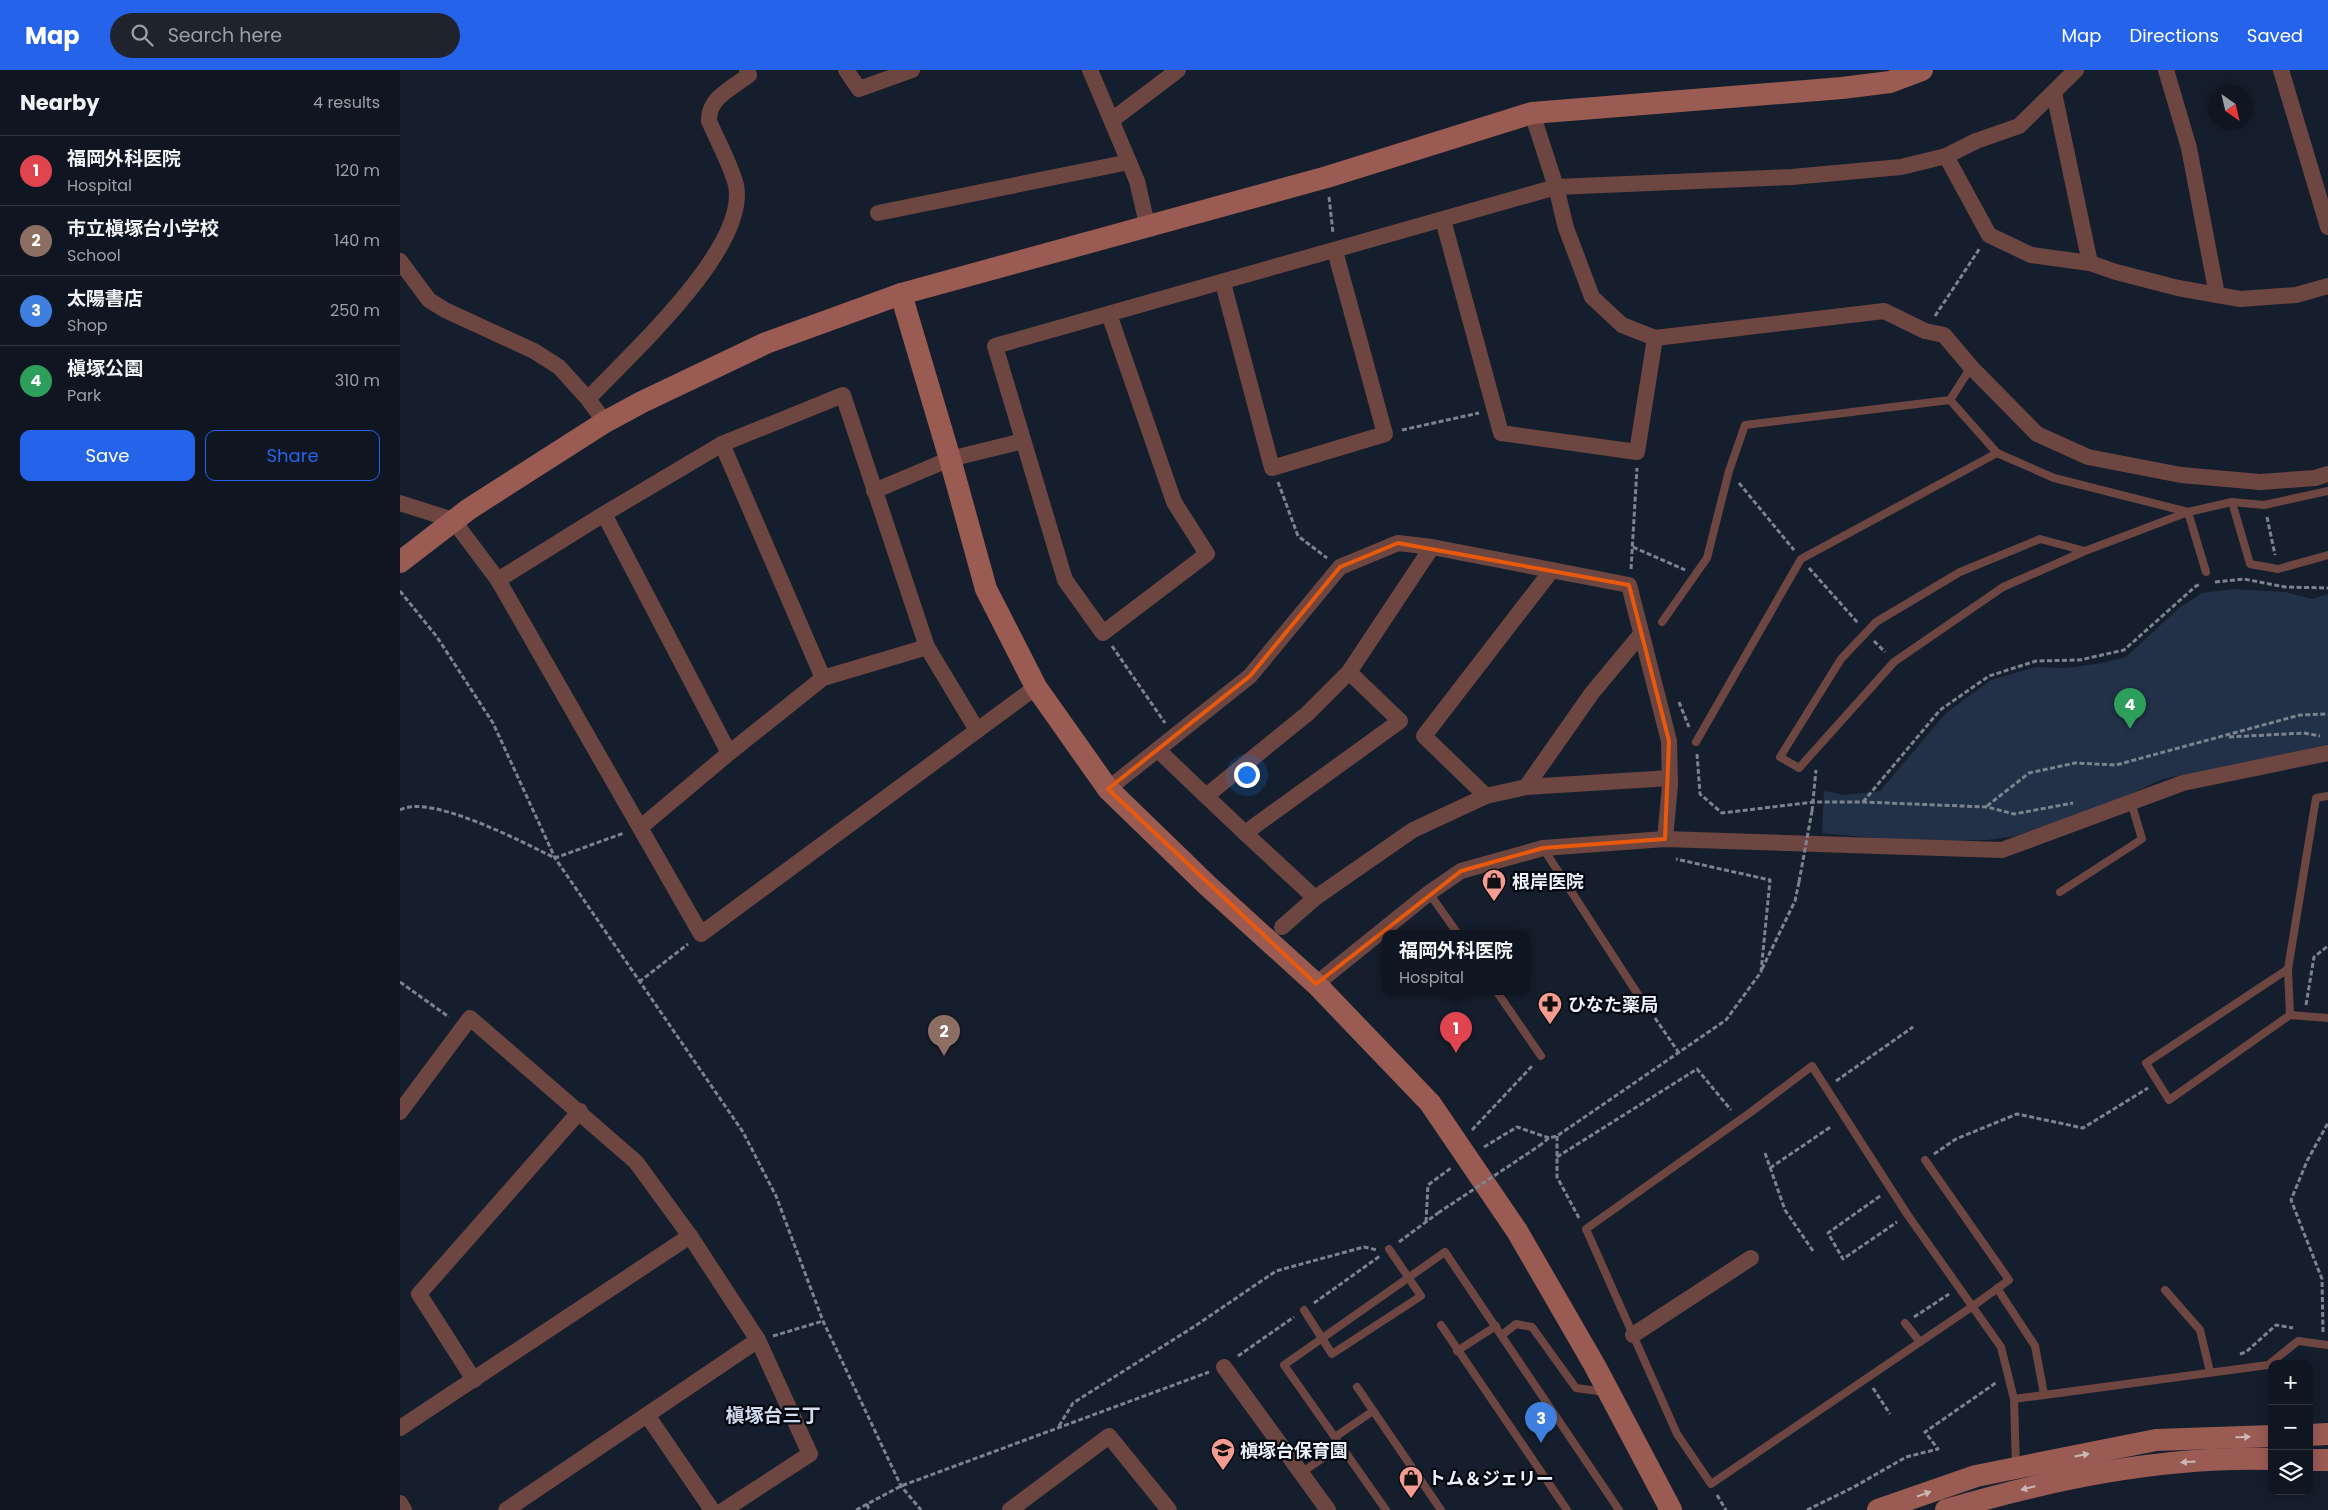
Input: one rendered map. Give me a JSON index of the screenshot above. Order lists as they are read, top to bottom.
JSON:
{
  "districts": ["槇塚台三丁"],
  "places": {
    "shop": ["根岸医院", "トム＆ジェリー"],
    "pharmacy": ["ひなた薬局"],
    "school or university": ["槇塚台保育園"]
  },
  "north": "bottom right",
  "page": {
    "header": "Map",
    "search": "Search here",
    "nav": ["Map", "Directions", "Saved"],
    "heading": ["Nearby", "4 results"],
    "list": [
      {
        "mark": "1",
        "name": "福岡外科医院",
        "note": "Hospital",
        "value": "120 m"
      },
      {
        "mark": "2",
        "name": "市立槇塚台小学校",
        "note": "School",
        "value": "140 m"
      },
      {
        "mark": "3",
        "name": "太陽書店",
        "note": "Shop",
        "value": "250 m"
      },
      {
        "mark": "4",
        "name": "槇塚公園",
        "note": "Park",
        "value": "310 m"
      }
    ],
    "buttons": ["Save", "Share"],
    "pins": [
      "4",
      "1",
      "2",
      "3"
    ],
    "popup": ["福岡外科医院", "Hospital"],
    "map_buttons": ["+", "−"]
  }
}
